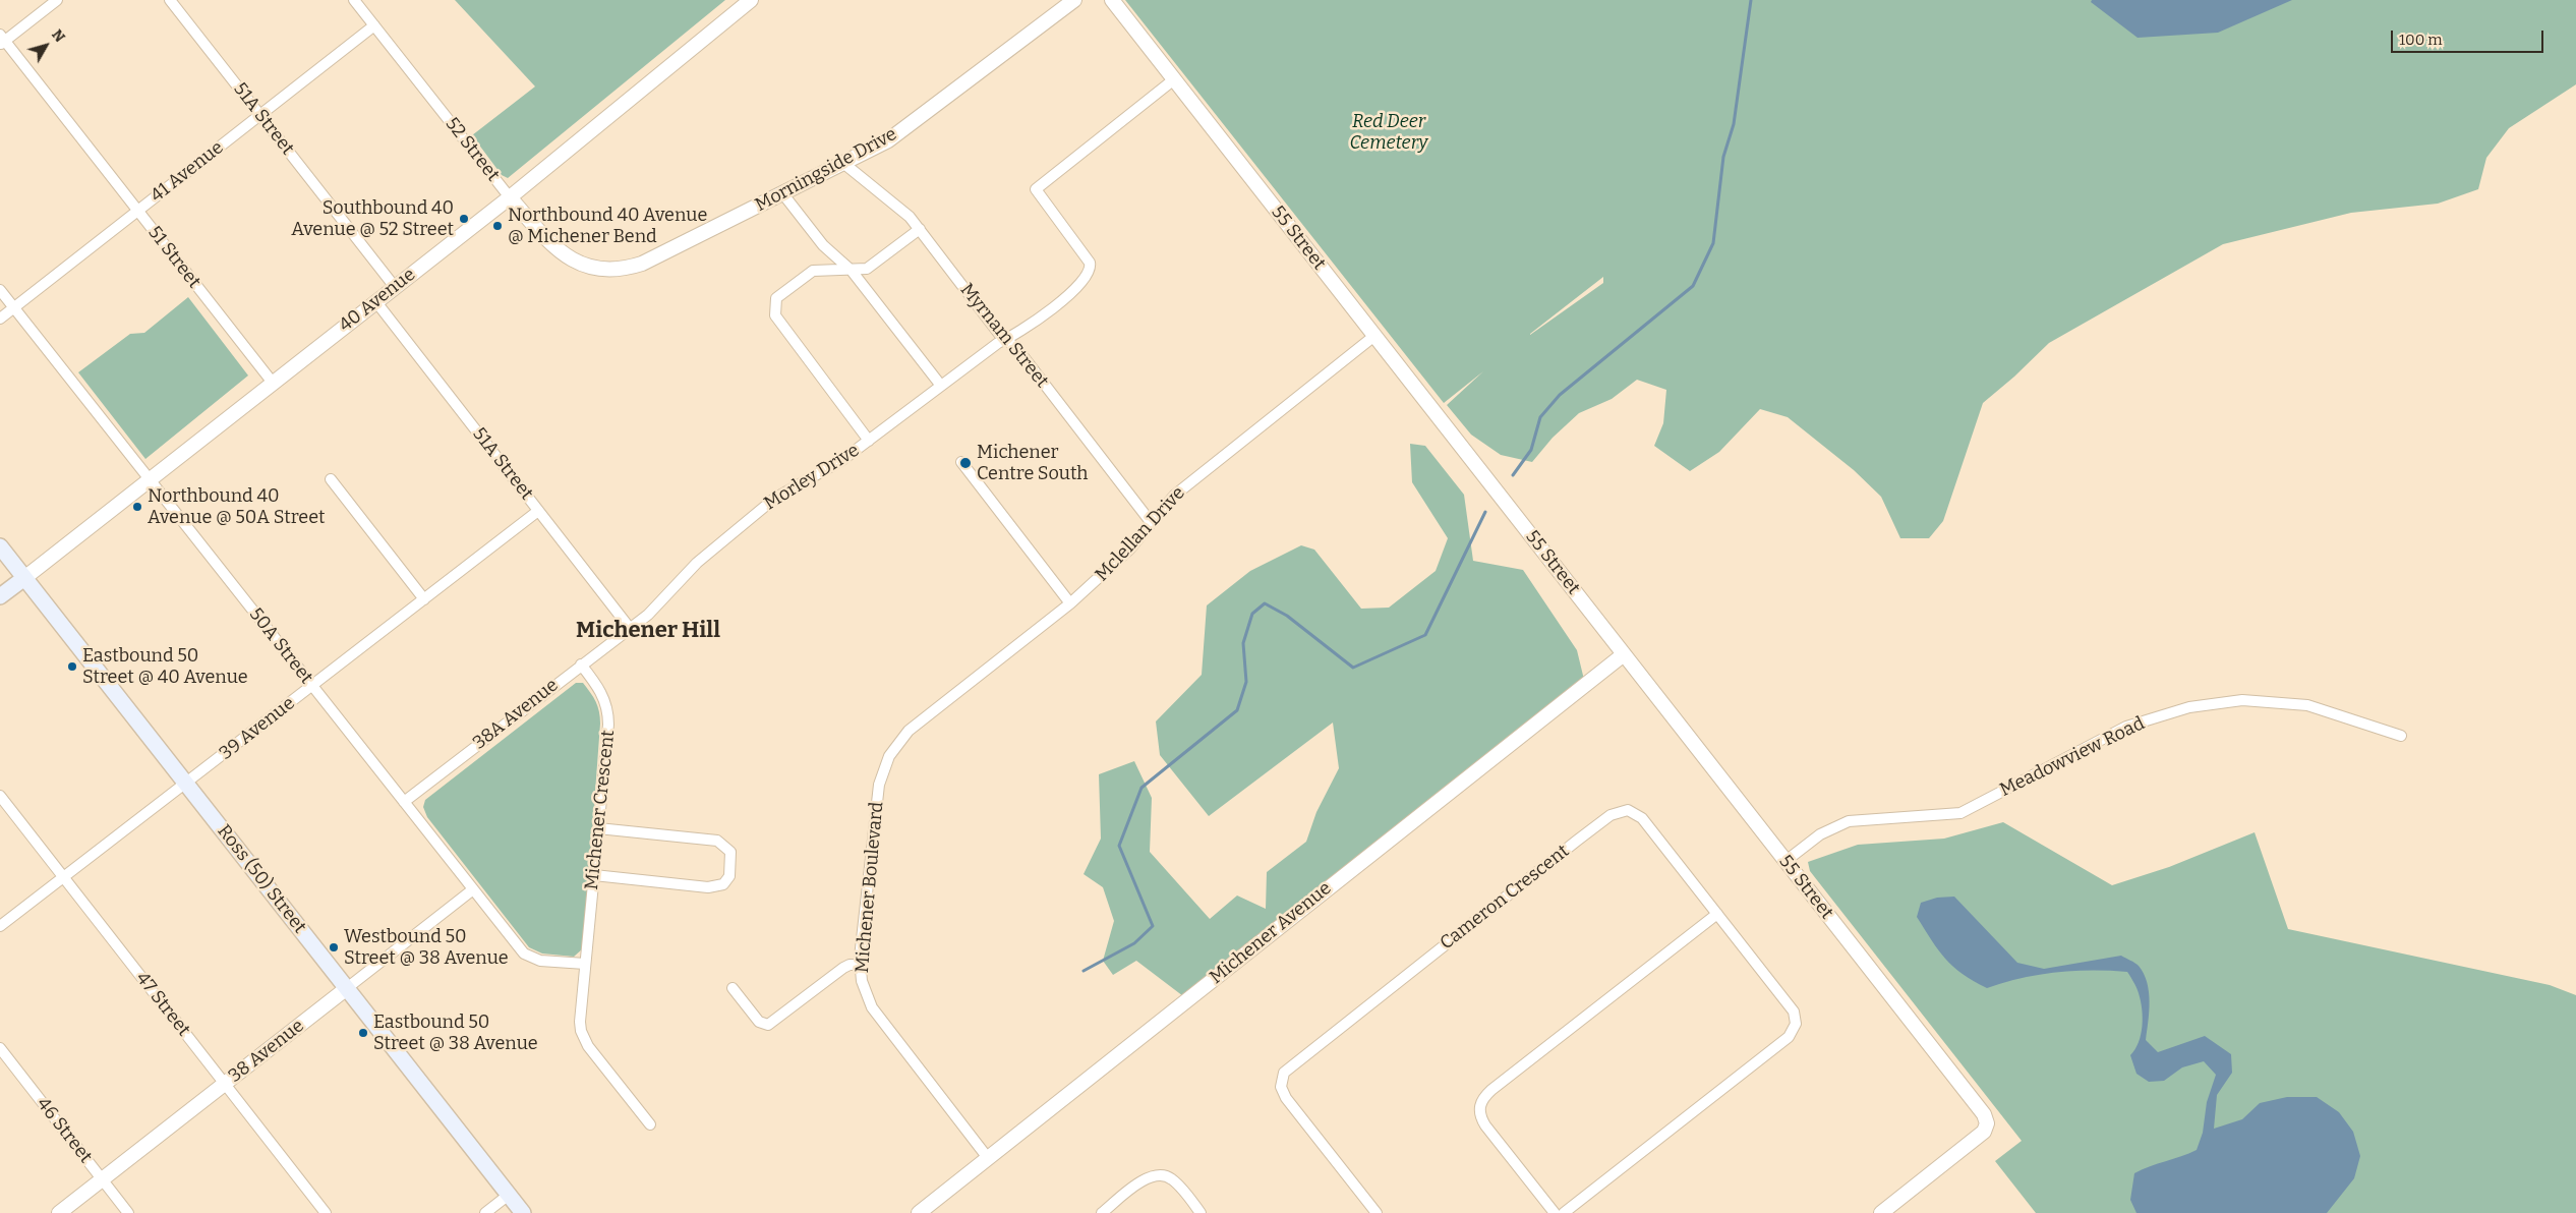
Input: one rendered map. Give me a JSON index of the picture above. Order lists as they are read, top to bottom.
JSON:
{
  "streets": {
    "main road": ["40 Avenue", "Ross (50) Street"],
    "street": [
      "51A Street",
      "52 Street",
      "Morningside Drive",
      "41 Avenue",
      "55 Street",
      "51 Street",
      "Myrnam Street",
      "Morley Drive",
      "Mclellan Drive",
      "50A Street",
      "38A Avenue",
      "39 Avenue",
      "Meadowview Road",
      "Michener Crescent",
      "Michener Boulevard",
      "Cameron Crescent",
      "Michener Avenue",
      "47 Street",
      "38 Avenue",
      "46 Street"
    ]
  },
  "crossings": [
    ["51A Street", "41 Avenue"],
    ["51A Street", "40 Avenue"],
    ["51A Street", "Morley Drive"],
    ["51A Street", "38A Avenue"],
    ["51A Street", "39 Avenue"],
    ["52 Street", "Morningside Drive"],
    ["52 Street", "41 Avenue"],
    ["52 Street", "40 Avenue"],
    ["Morningside Drive", "Myrnam Street"],
    ["41 Avenue", "51 Street"],
    ["41 Avenue", "50A Street"],
    ["55 Street", "Morley Drive"],
    ["55 Street", "Mclellan Drive"],
    ["55 Street", "Meadowview Road"],
    ["55 Street", "Michener Avenue"],
    ["51 Street", "40 Avenue"],
    ["40 Avenue", "50A Street"],
    ["40 Avenue", "Ross (50) Street"],
    ["Myrnam Street", "Morley Drive"],
    ["Myrnam Street", "Mclellan Drive"],
    ["Morley Drive", "38A Avenue"],
    ["Mclellan Drive", "Michener Boulevard"],
    ["50A Street", "38A Avenue"],
    ["50A Street", "39 Avenue"],
    ["50A Street", "Michener Crescent"],
    ["50A Street", "38 Avenue"],
    ["38A Avenue", "Michener Crescent"],
    ["39 Avenue", "Ross (50) Street"],
    ["39 Avenue", "47 Street"],
    ["Ross (50) Street", "38 Avenue"],
    ["Michener Boulevard", "Michener Avenue"],
    ["47 Street", "38 Avenue"],
    ["38 Avenue", "46 Street"]
  ],
  "districts": ["Michener Hill"],
  "parks": ["Red Deer Cemetery"],
  "places": [
    "Southbound 40 Avenue @ 52 Street",
    "Northbound 40 Avenue @ Michener Bend",
    "Michener Centre South",
    "Northbound 40 Avenue @ 50A Street",
    "Eastbound 50 Street @ 40 Avenue",
    "Westbound 50 Street @ 38 Avenue",
    "Eastbound 50 Street @ 38 Avenue"
  ],
  "scale_bar": "100 m",
  "north": "top right"
}
